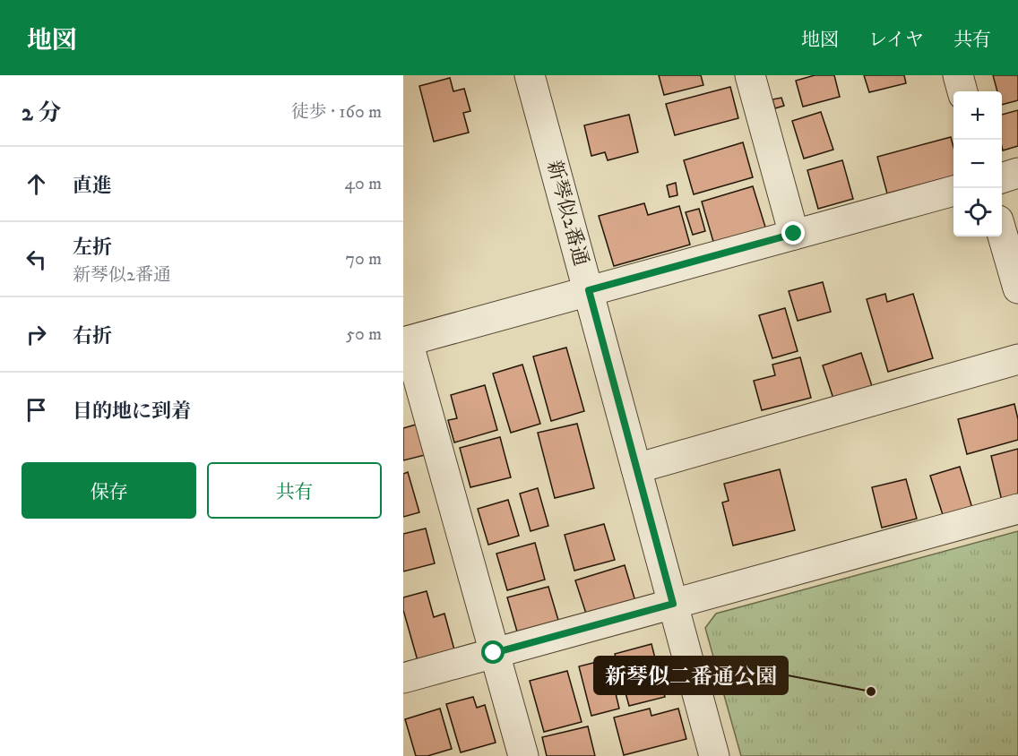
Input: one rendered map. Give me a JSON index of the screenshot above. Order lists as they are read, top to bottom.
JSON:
{
  "streets": {
    "street": ["新琴似2番通"]
  },
  "places": ["新琴似二番通公園"],
  "page": {
    "header": "地図",
    "nav": ["地図", "レイヤ", "共有"],
    "heading": ["2 分", "徒歩 · 160 m"],
    "map_buttons": ["+", "−"],
    "list": [
      ["直進", "40 m"],
      ["左折", "新琴似2番通", "70 m"],
      ["右折", "50 m"],
      "目的地に到着"
    ],
    "buttons": ["保存", "共有"]
  }
}
